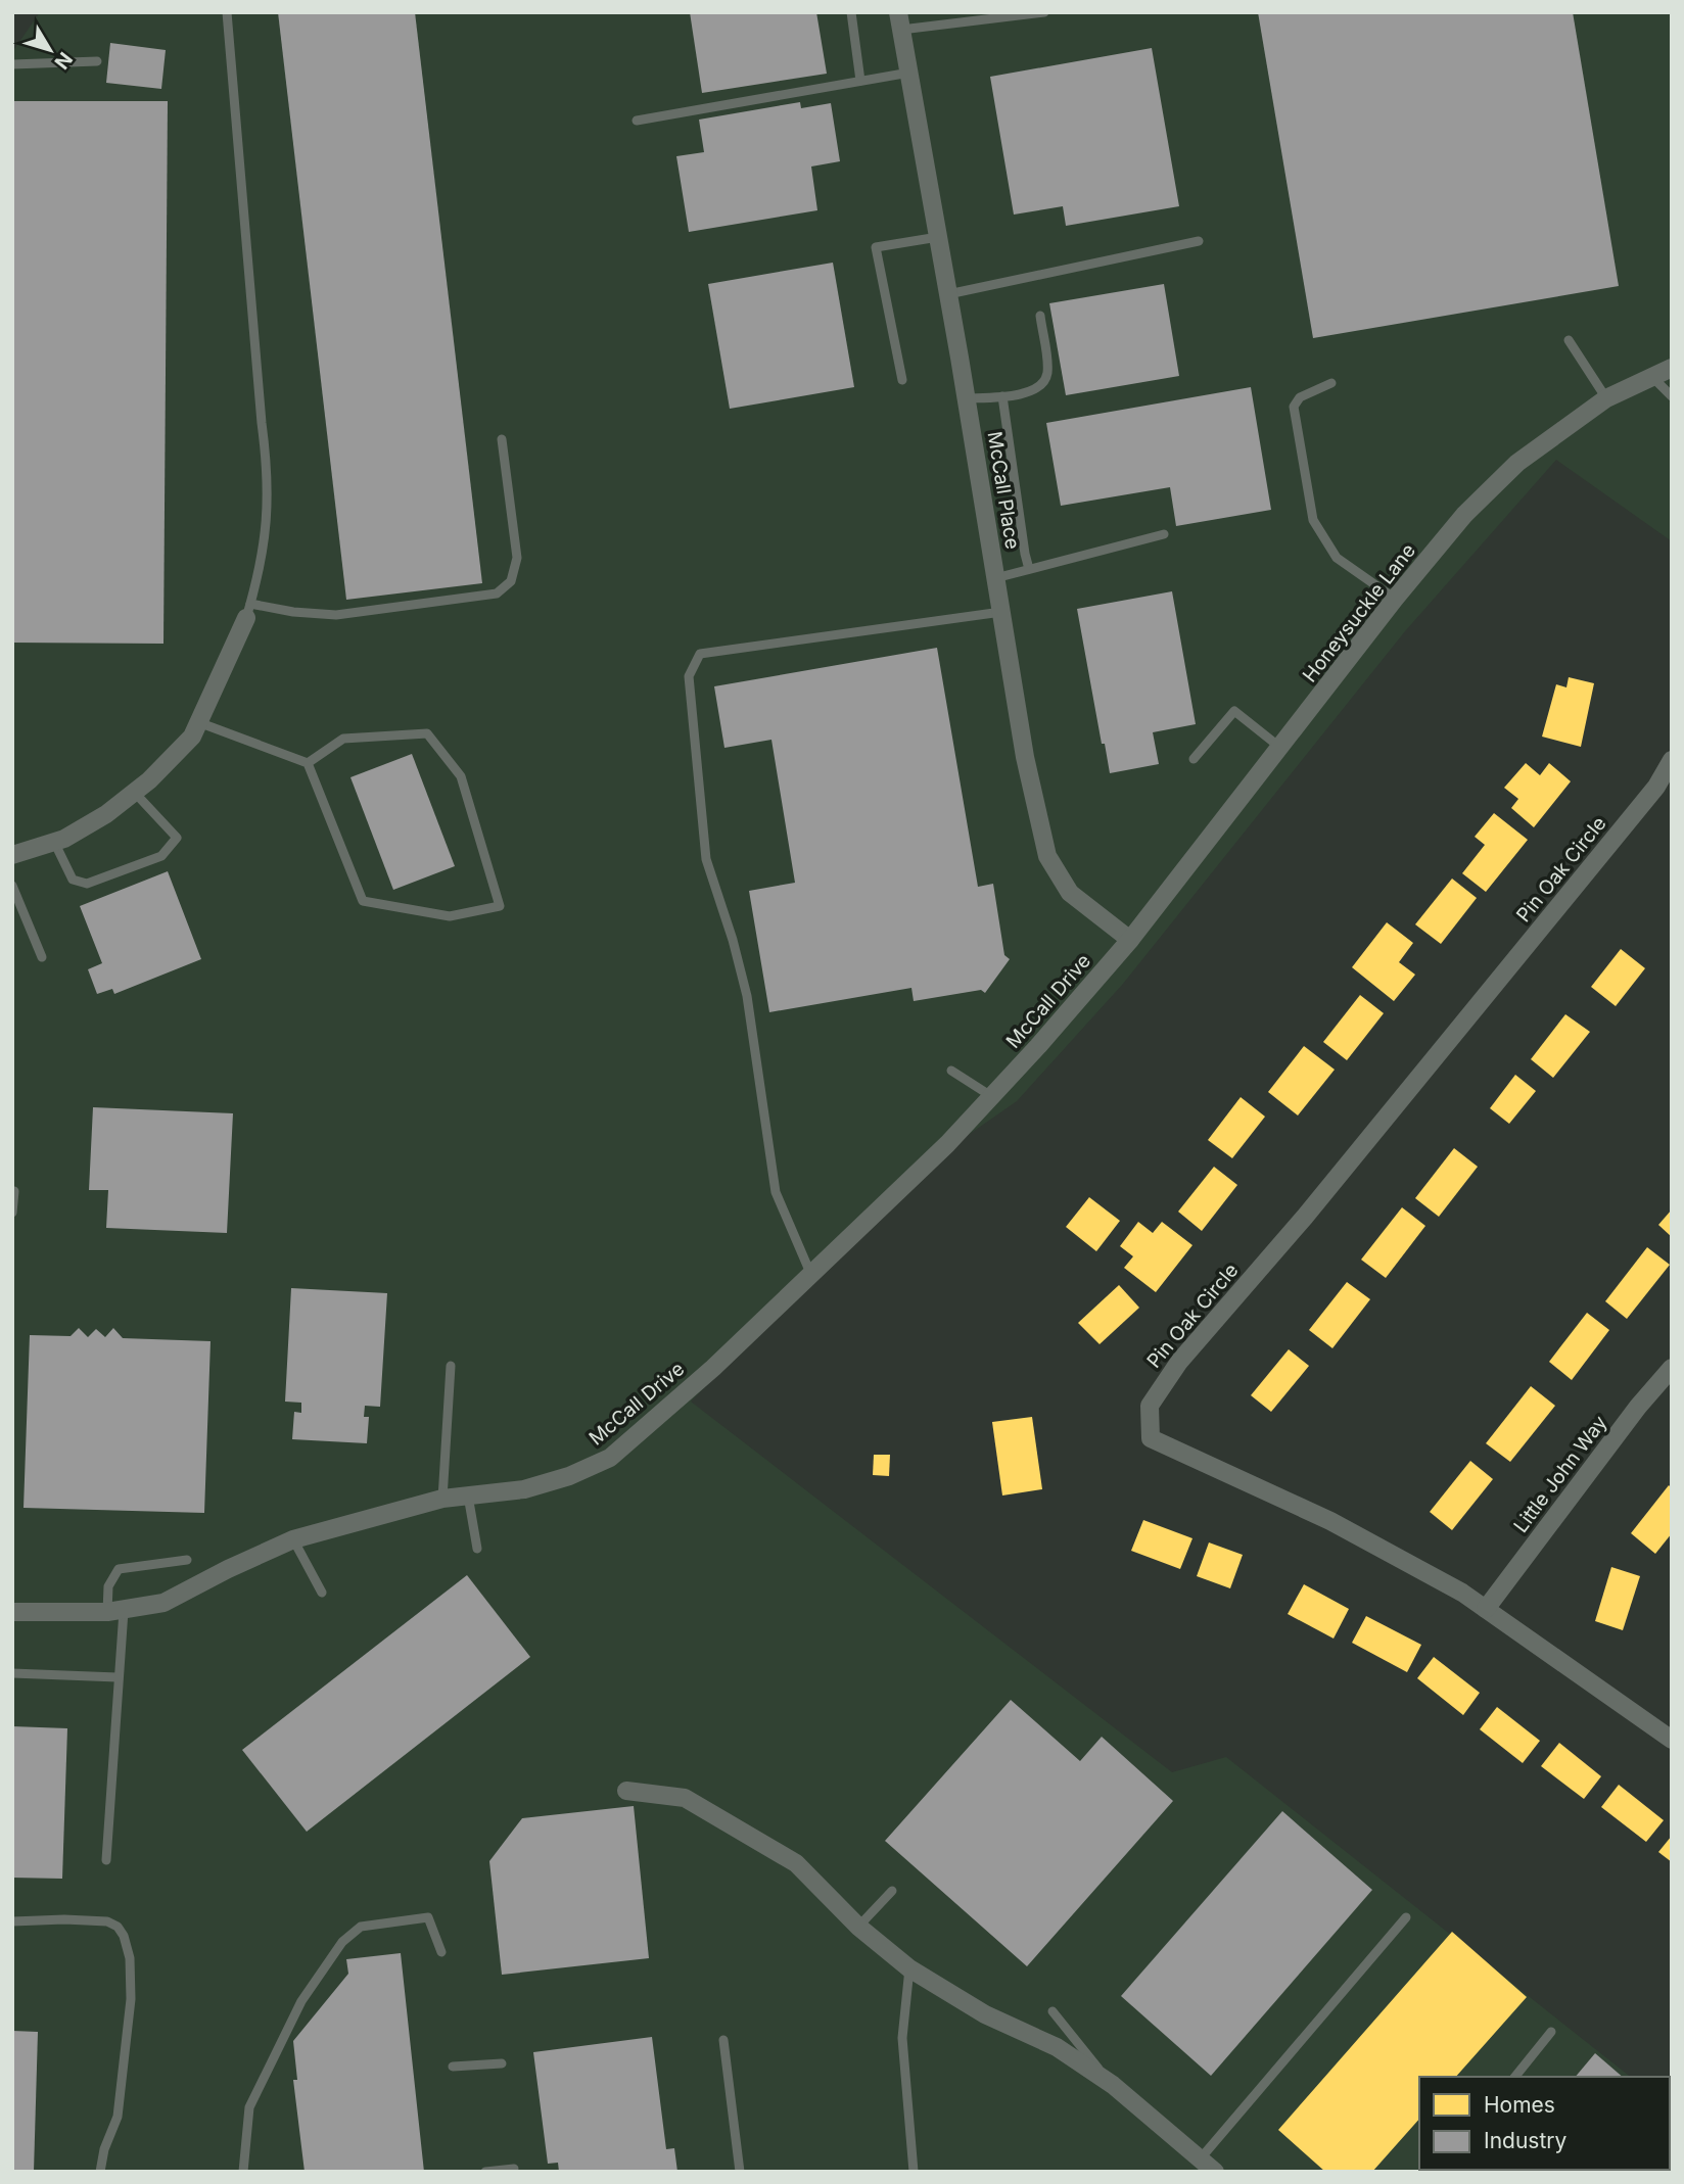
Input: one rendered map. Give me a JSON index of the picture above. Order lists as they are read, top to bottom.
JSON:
{
  "streets": {
    "street": [
      "McCall Place",
      "Honeysuckle Lane",
      "Pin Oak Circle",
      "McCall Drive",
      "Little John Way"
    ]
  },
  "crossings": [
    ["McCall Place", "Honeysuckle Lane"],
    ["McCall Place", "McCall Drive"],
    ["Honeysuckle Lane", "McCall Drive"],
    ["Pin Oak Circle", "Little John Way"]
  ],
  "legend": ["Homes", "Industry"],
  "north": "bottom right"
}
